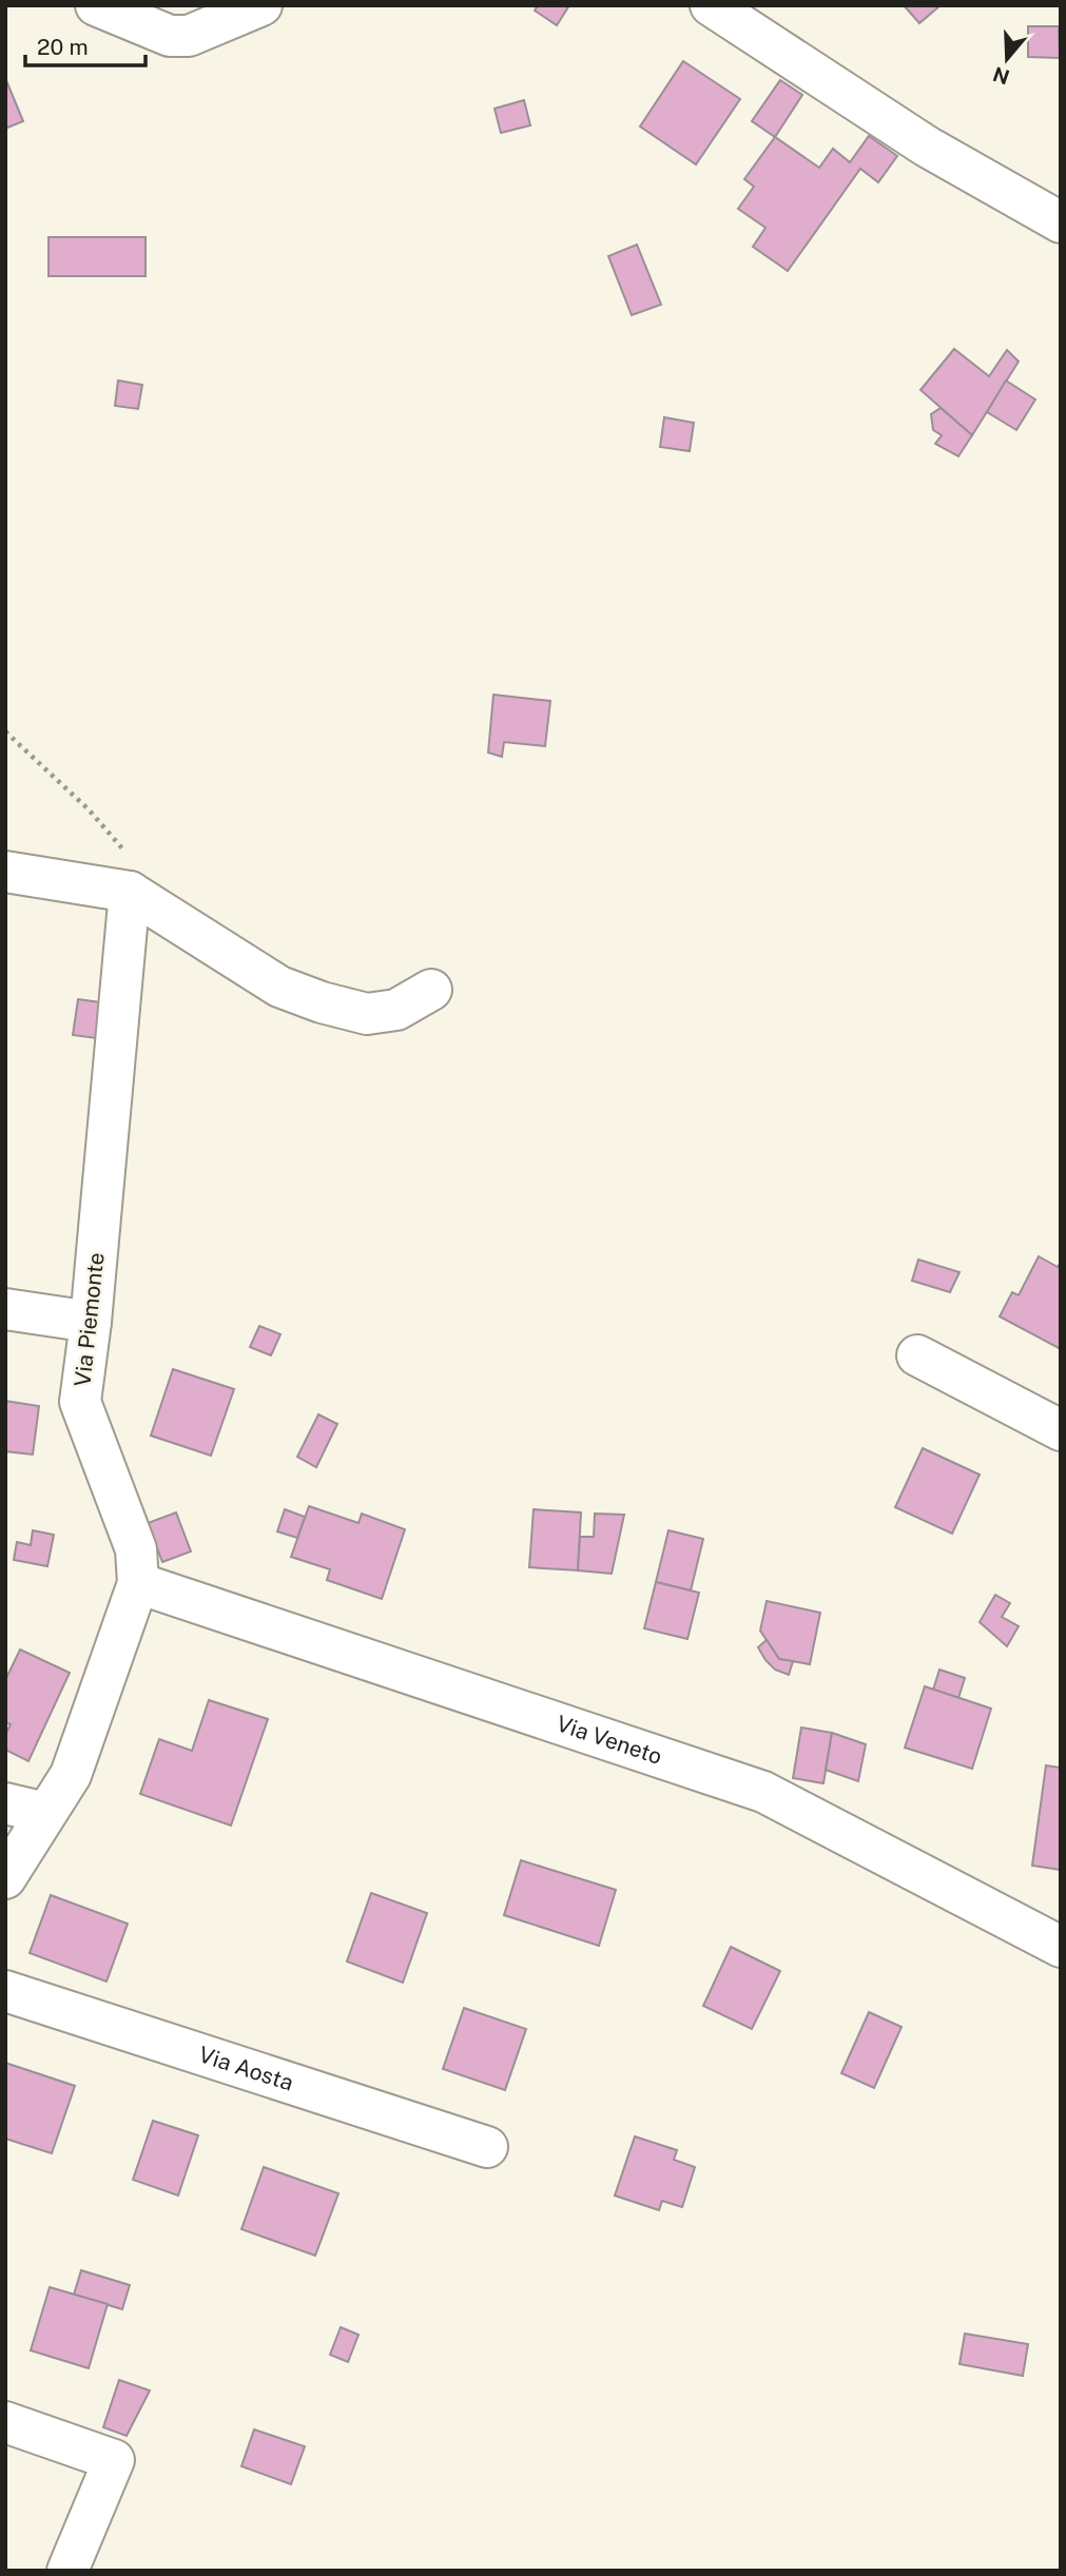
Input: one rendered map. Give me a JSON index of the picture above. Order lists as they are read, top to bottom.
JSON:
{
  "streets": {
    "street": ["Via Piemonte", "Via Veneto", "Via Aosta"]
  },
  "crossings": [
    ["Via Piemonte", "Via Veneto"]
  ],
  "scale_bar": "20 m",
  "north": "bottom"
}
